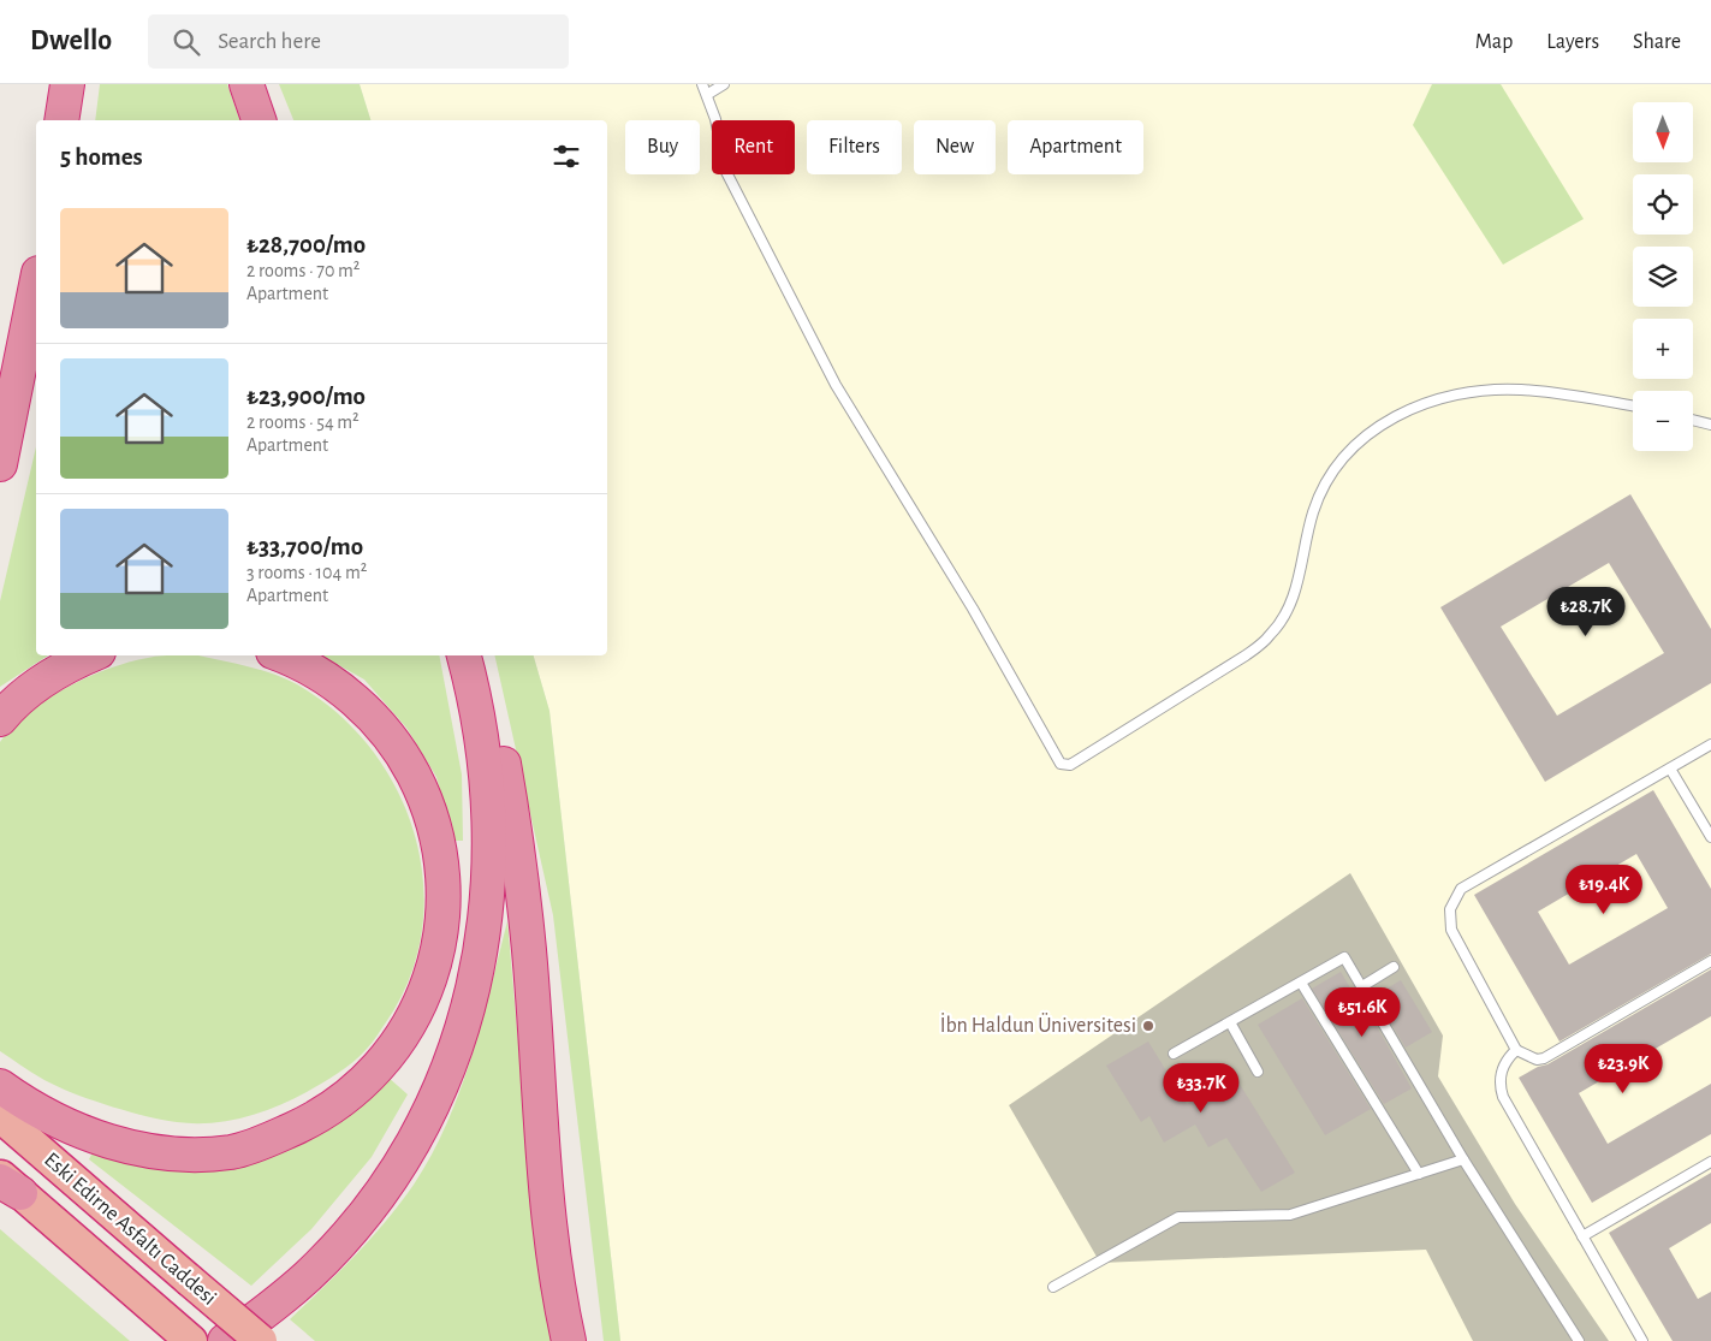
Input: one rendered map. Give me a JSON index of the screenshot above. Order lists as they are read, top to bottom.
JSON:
{
  "streets": {
    "highway": ["Eski Edirne Asfaltı Caddesi"]
  },
  "places": ["İbn Haldun Üniversitesi"],
  "north": "bottom",
  "page": {
    "header": "Dwello",
    "search": "Search here",
    "nav": ["Map", "Layers", "Share"],
    "map_buttons": ["+", "−"],
    "chip": [
      "Buy",
      "Rent",
      "Filters",
      "New",
      "Apartment"
    ],
    "heading": "5 homes",
    "list": [
      {
        "name": "₺28,700/mo",
        "note": "2 rooms · 70 m² · Apartment"
      },
      {
        "name": "₺23,900/mo",
        "note": "2 rooms · 54 m² · Apartment"
      },
      {
        "name": "₺33,700/mo",
        "note": "3 rooms · 104 m² · Apartment"
      }
    ],
    "price": [
      "₺28.7K",
      "₺19.4K",
      "₺51.6K",
      "₺23.9K",
      "₺33.7K"
    ]
  }
}
